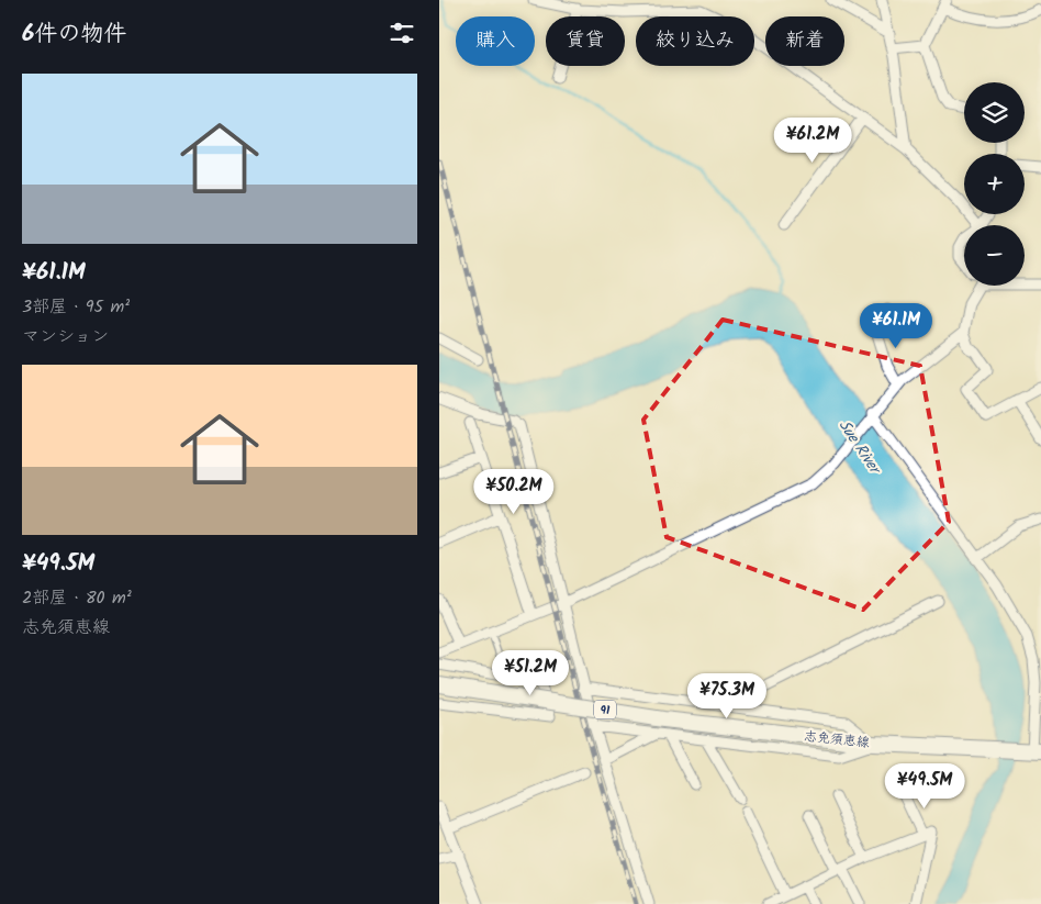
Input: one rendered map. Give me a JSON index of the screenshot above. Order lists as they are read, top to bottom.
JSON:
{
  "streets": {
    "main road": ["91", "志免須恵線"]
  },
  "water": ["Sue River"],
  "page": {
    "heading": "6件の物件",
    "chip": [
      "購入",
      "賃貸",
      "絞り込み",
      "新着"
    ],
    "list": [
      {
        "name": "¥61.1M",
        "note": "3部屋 · 95 m² · マンション"
      },
      {
        "name": "¥49.5M",
        "note": "2部屋 · 80 m² · 志免須恵線"
      }
    ],
    "map_buttons": ["+", "−"],
    "price": [
      "¥61.2M",
      "¥61.1M",
      "¥50.2M",
      "¥51.2M",
      "¥75.3M",
      "¥49.5M"
    ]
  }
}
